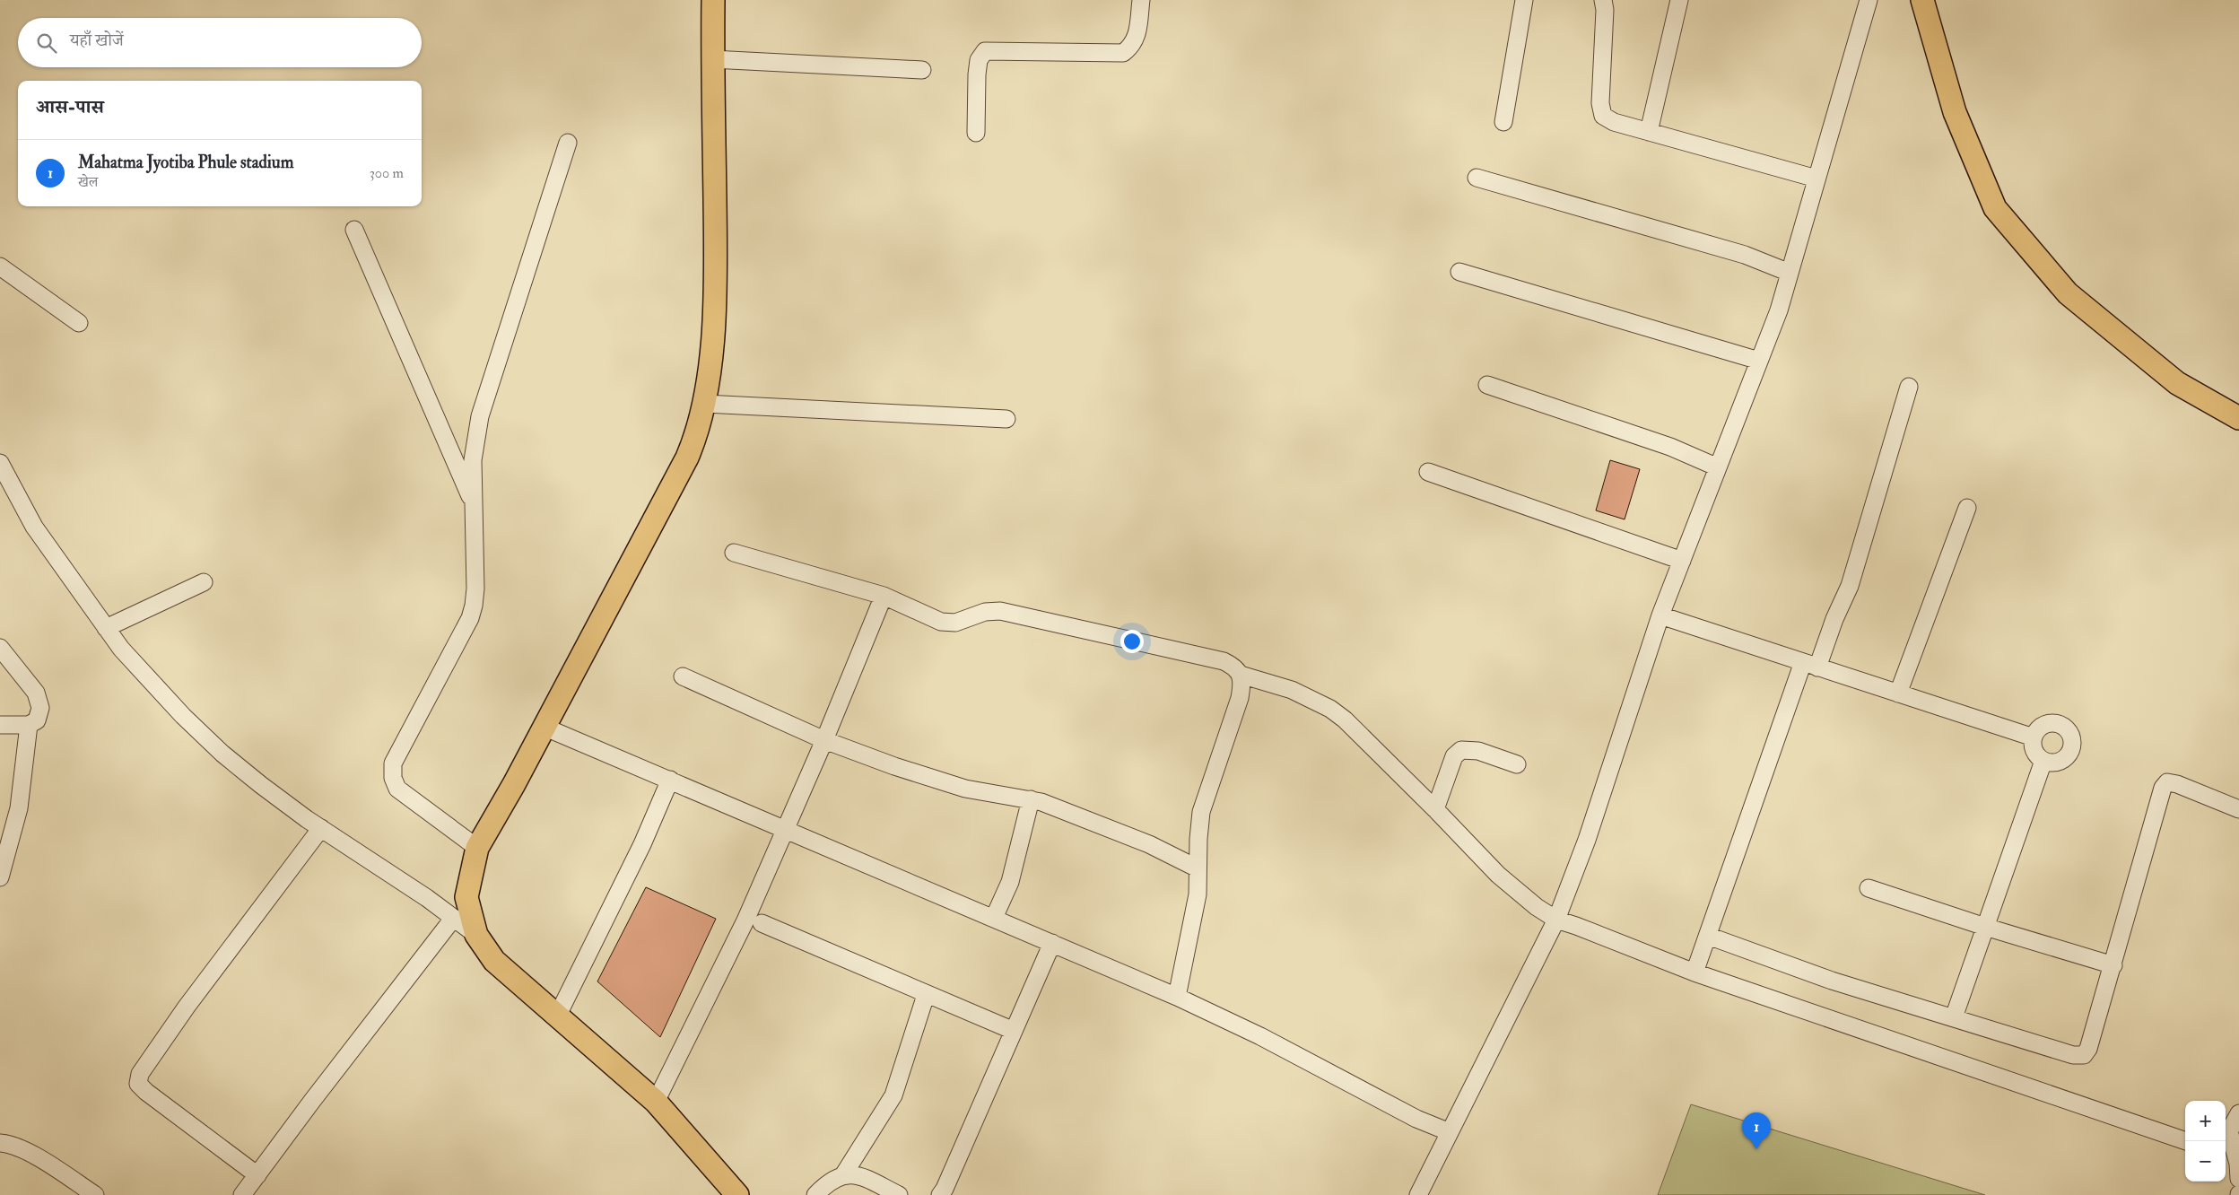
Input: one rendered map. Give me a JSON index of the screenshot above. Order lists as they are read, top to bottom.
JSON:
{
  "page": {
    "search": "यहाँ खोजें",
    "heading": "आस-पास",
    "list": [
      {
        "mark": "1",
        "name": "Mahatma Jyotiba Phule stadium",
        "note": "खेल",
        "value": "300 m"
      }
    ],
    "map_buttons": ["+", "−"],
    "pins": "1"
  }
}
